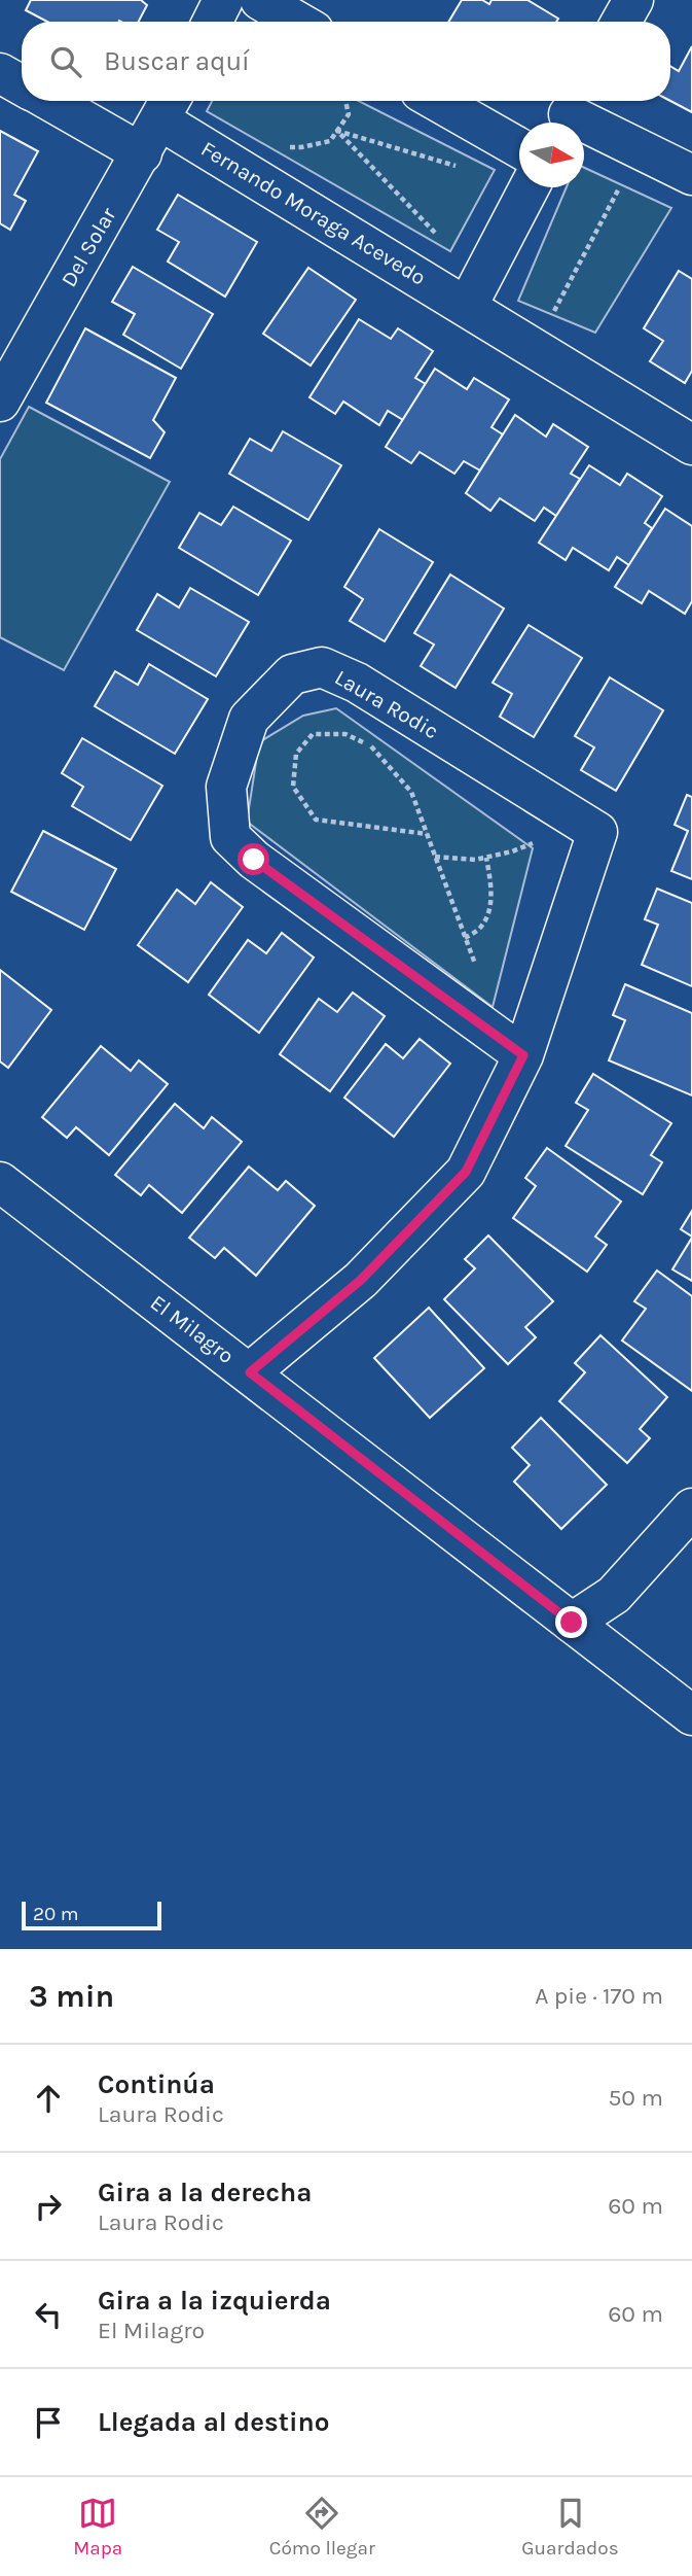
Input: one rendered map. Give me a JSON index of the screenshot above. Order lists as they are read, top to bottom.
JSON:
{
  "streets": {
    "street": [
      "Fernando Moraga Acevedo",
      "Del Solar",
      "Laura Rodic",
      "El Milagro"
    ]
  },
  "crossings": [
    ["Fernando Moraga Acevedo", "Del Solar"]
  ],
  "scale_bar": "20 m",
  "north": "right",
  "page": {
    "search": "Buscar aquí",
    "scale": "20 m",
    "heading": ["3 min", "A pie · 170 m"],
    "list": [
      ["Continúa", "Laura Rodic", "50 m"],
      ["Gira a la derecha", "Laura Rodic", "60 m"],
      ["Gira a la izquierda", "El Milagro", "60 m"],
      "Llegada al destino"
    ],
    "nav": ["Mapa", "Cómo llegar", "Guardados"]
  }
}
